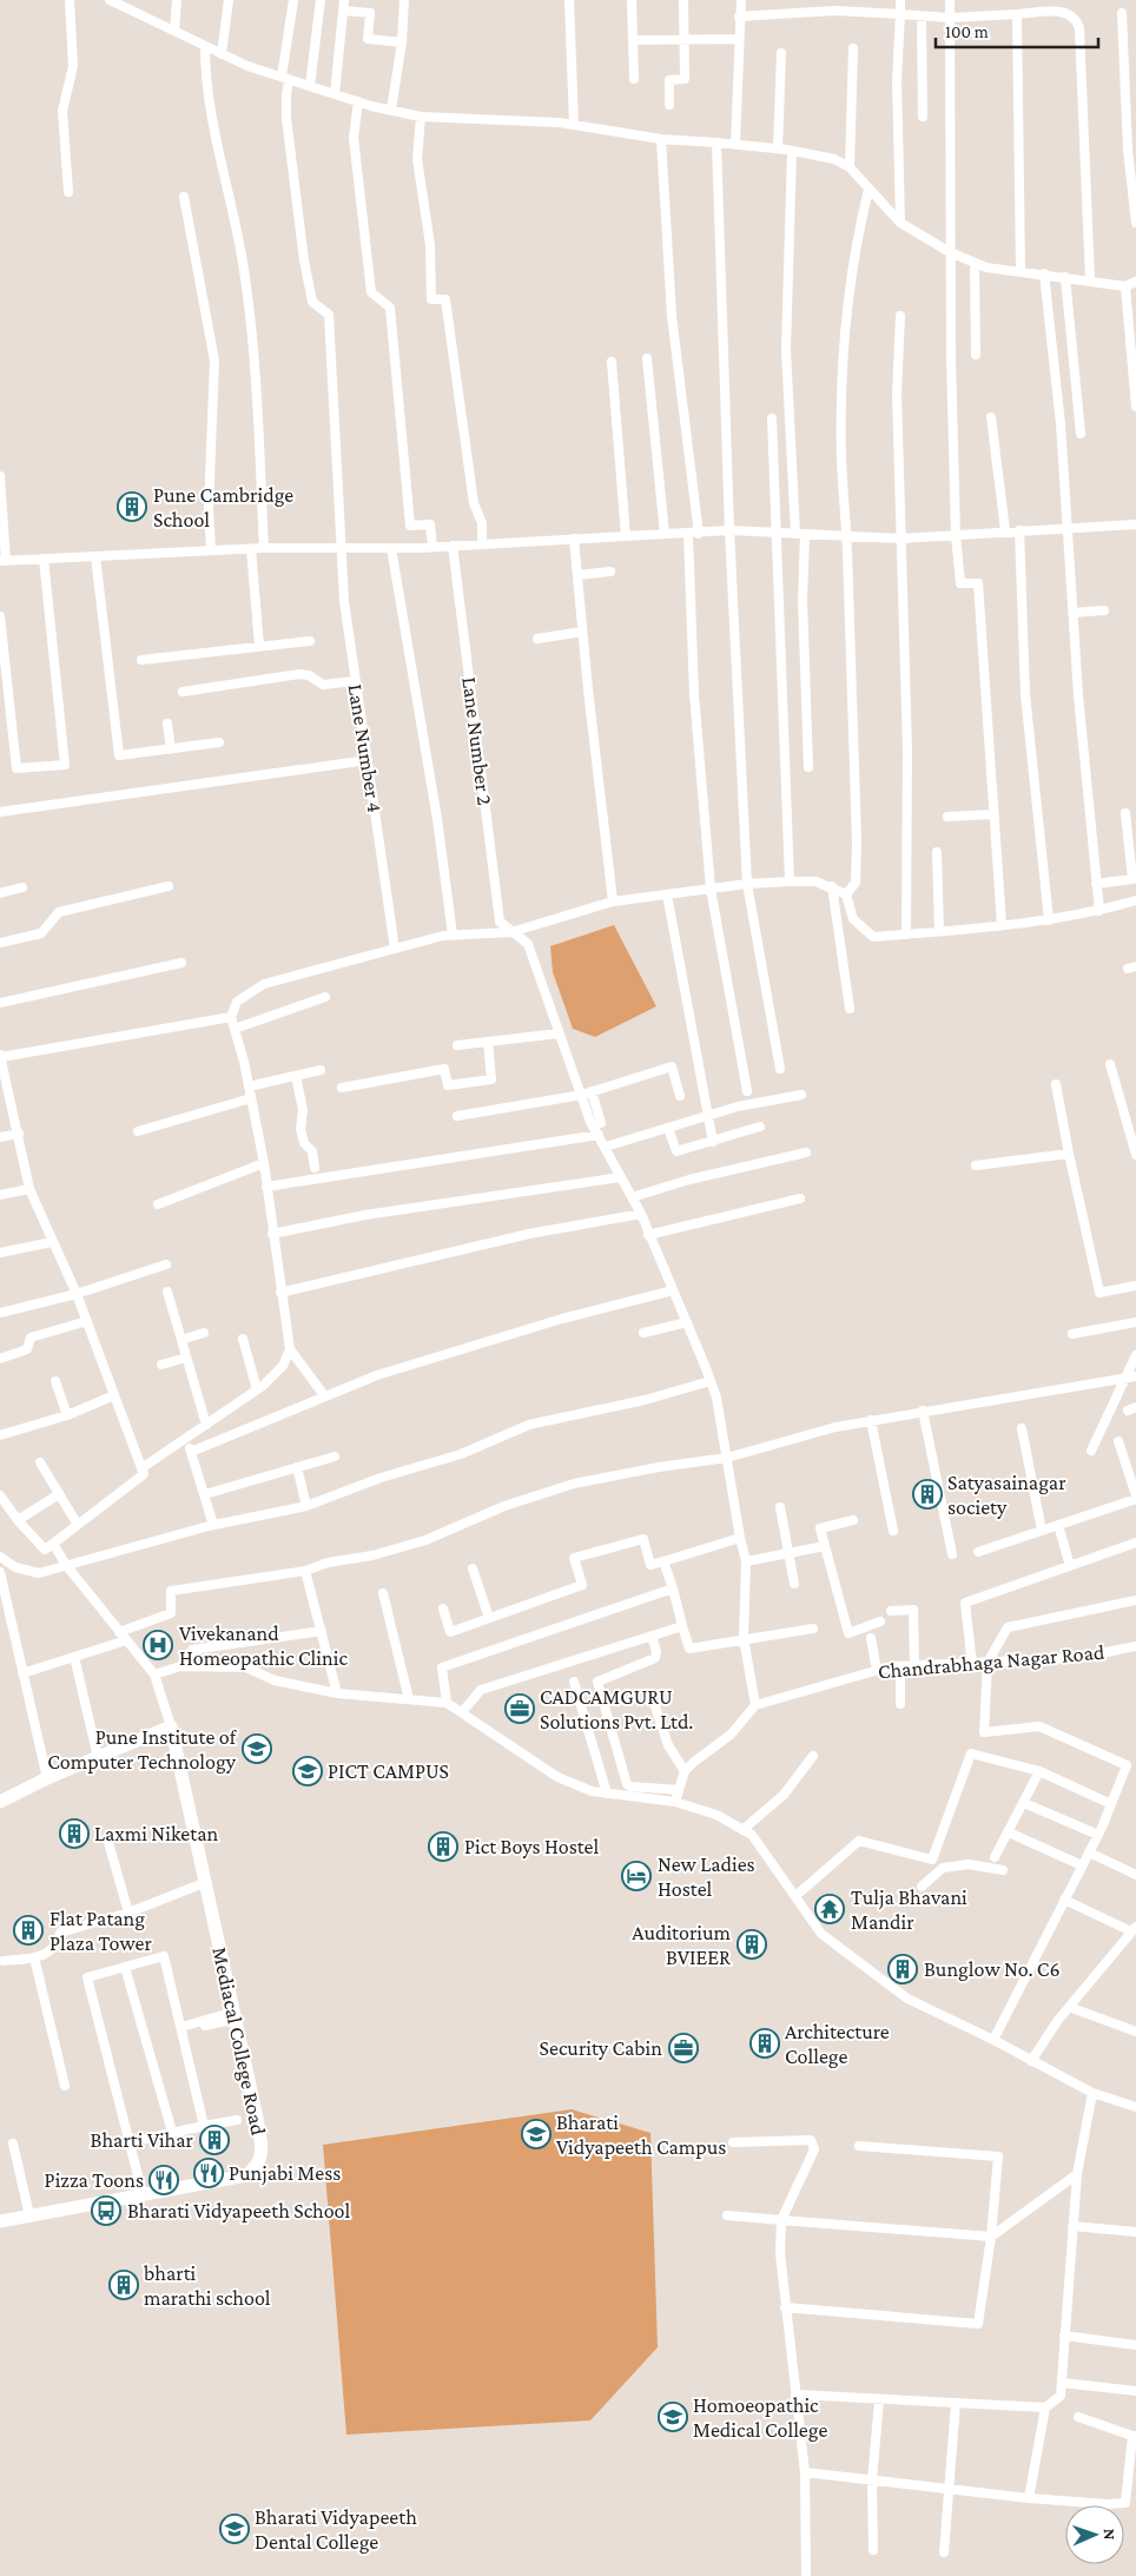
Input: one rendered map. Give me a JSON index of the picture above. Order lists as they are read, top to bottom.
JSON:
{
  "streets": {
    "street": [
      "Lane Number 2",
      "Lane Number 4",
      "Chandrabhaga Nagar Road",
      "Mediacal College Road"
    ]
  },
  "crossings": [
    ["Lane Number 2", "Chandrabhaga Nagar Road"]
  ],
  "places": {
    "building": [
      "Pune Cambridge School",
      "Satyasainagar society",
      "Laxmi Niketan",
      "Pict Boys Hostel",
      "Flat Patang Plaza Tower",
      "Auditorium BVIEER",
      "Bunglow No. C6",
      "Architecture College",
      "Bharti Vihar",
      "bharti marathi school"
    ],
    "hospital": ["Vivekanand Homeopathic Clinic"],
    "office": ["CADCAMGURU Solutions Pvt. Ltd.", "Security Cabin"],
    "school or university": [
      "Pune Institute of Computer Technology",
      "PICT CAMPUS",
      "Bharati Vidyapeeth Campus",
      "Homoeopathic Medical College",
      "Bharati Vidyapeeth Dental College"
    ],
    "hotel": ["New Ladies Hostel"],
    "temple": ["Tulja Bhavani Mandir"],
    "restaurant": ["Punjabi Mess", "Pizza Toons"],
    "bus stop": ["Bharati Vidyapeeth School"]
  },
  "scale_bar": "100 m",
  "north": "right"
}
